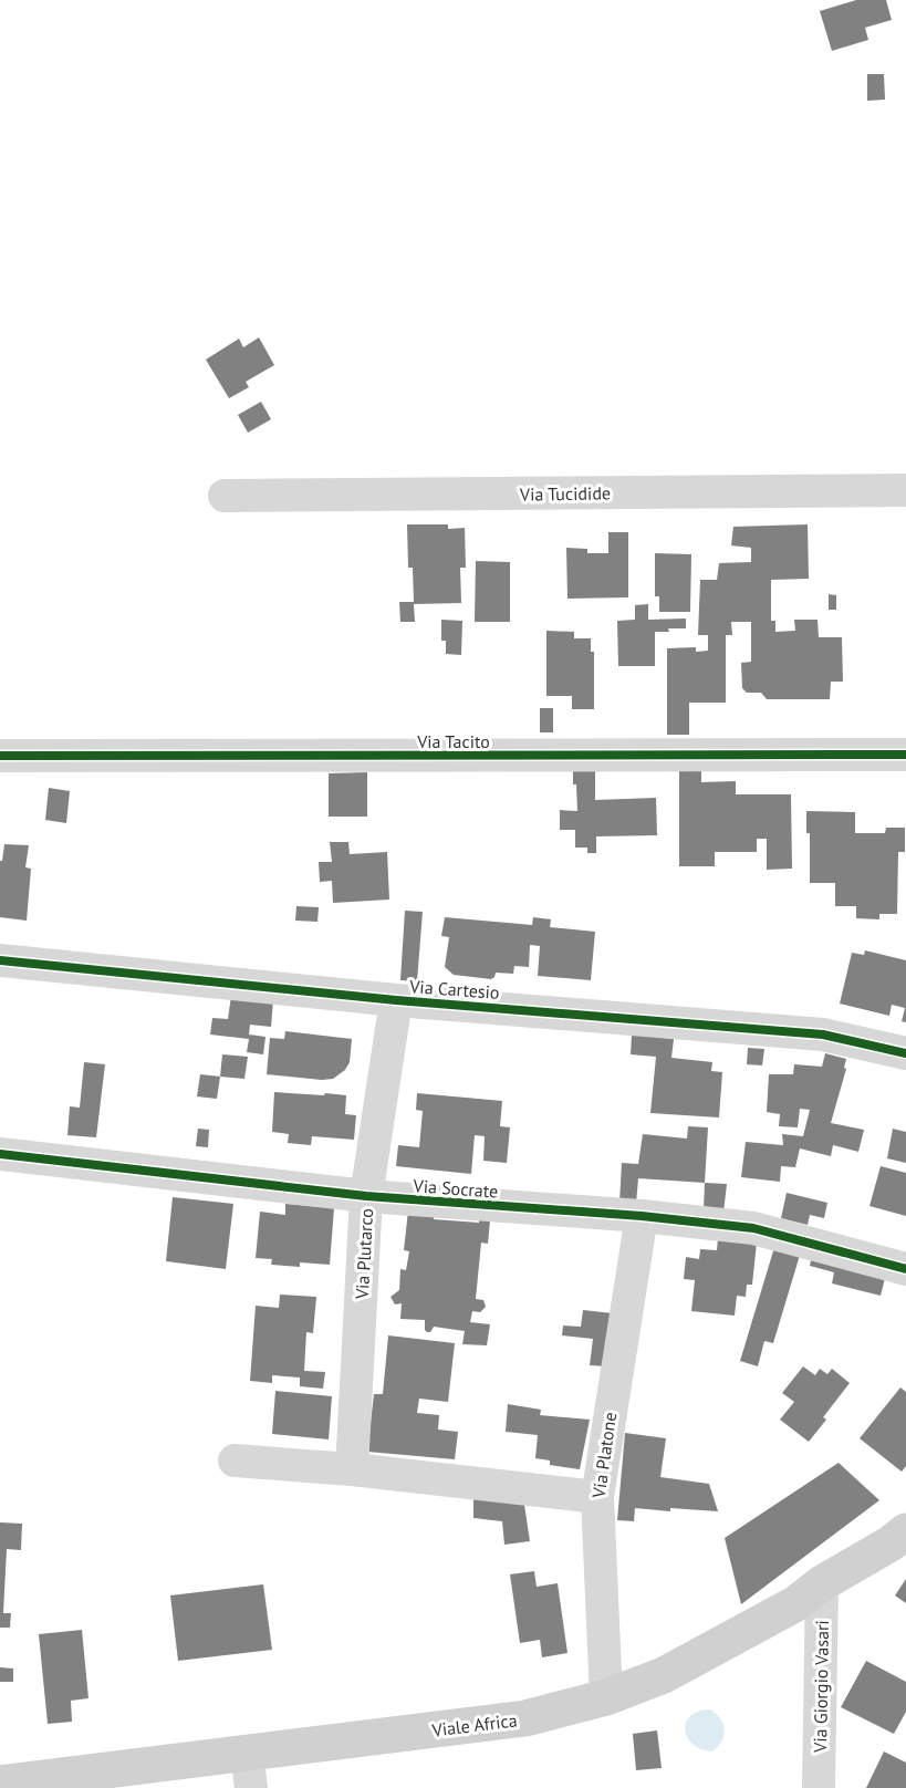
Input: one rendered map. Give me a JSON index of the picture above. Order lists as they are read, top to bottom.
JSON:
{
  "streets": {
    "main road": ["Viale Africa"],
    "street": [
      "Via Tucidide",
      "Via Tacito",
      "Via Cartesio",
      "Via Socrate",
      "Via Plutarco",
      "Via Platone",
      "Via Giorgio Vasari"
    ]
  },
  "crossings": [
    ["Via Cartesio", "Via Plutarco"],
    ["Via Socrate", "Via Plutarco"],
    ["Via Socrate", "Via Platone"],
    ["Via Platone", "Viale Africa"],
    ["Via Giorgio Vasari", "Viale Africa"]
  ]
}
